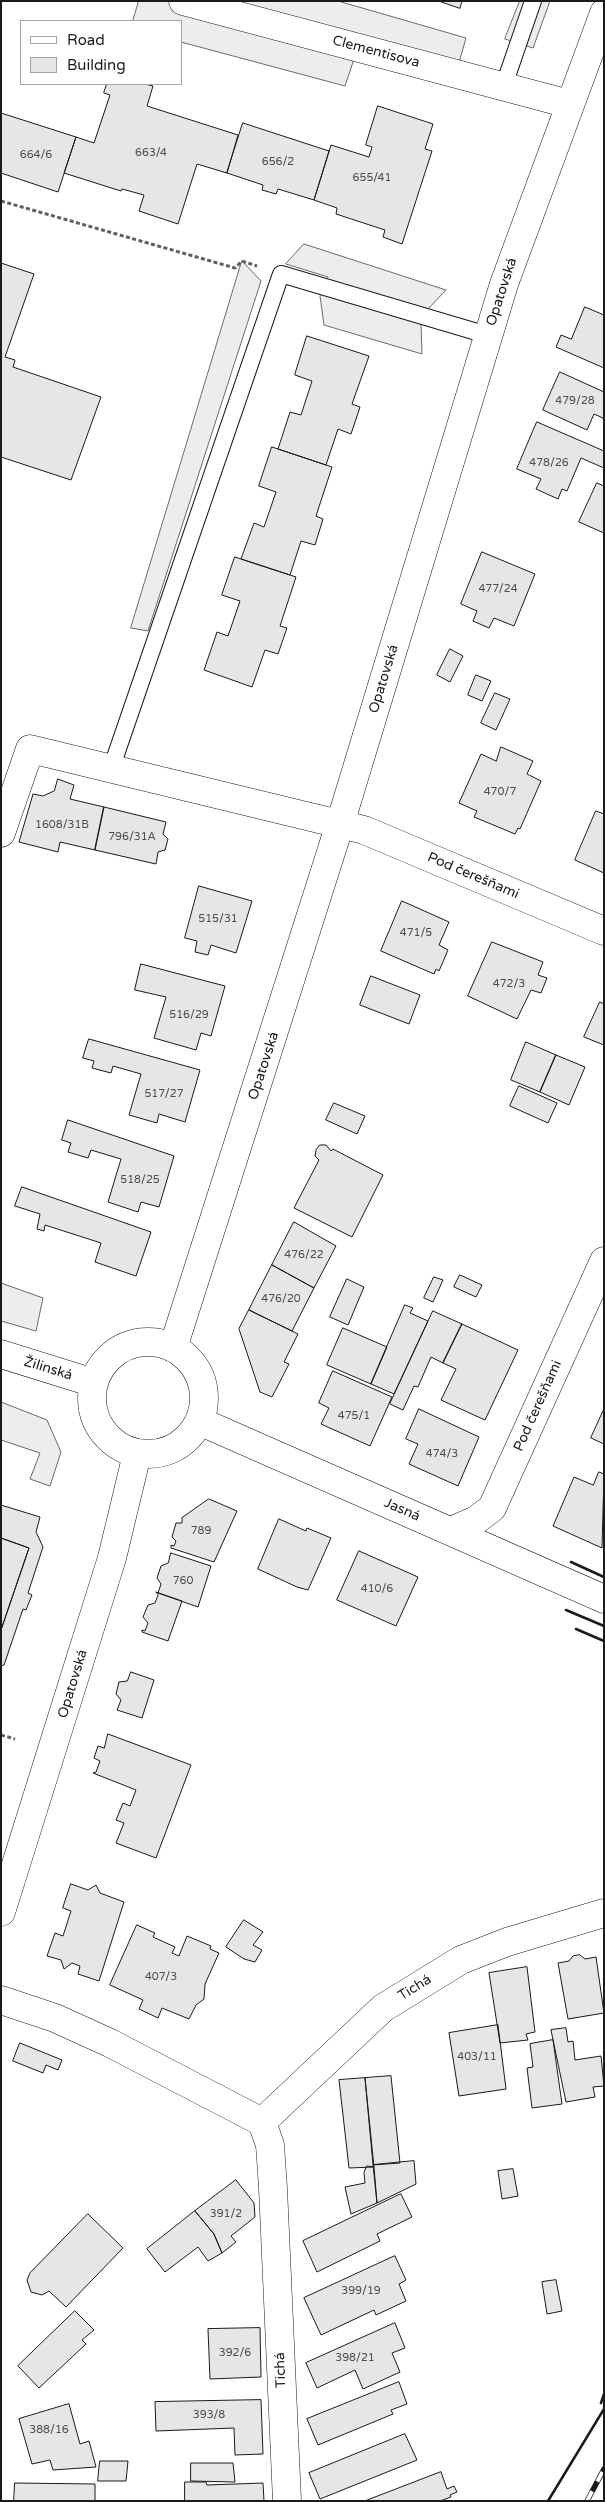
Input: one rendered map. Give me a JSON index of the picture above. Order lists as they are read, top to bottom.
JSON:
{
  "streets": {
    "street": [
      "Clementisova",
      "Opatovská",
      "Pod čerešňami",
      "Žilinská",
      "Jasná",
      "Tichá"
    ]
  },
  "crossings": [
    ["Clementisova", "Opatovská"],
    ["Opatovská", "Pod čerešňami"],
    ["Opatovská", "Žilinská"],
    ["Opatovská", "Jasná"],
    ["Pod čerešňami", "Jasná"],
    ["Žilinská", "Jasná"]
  ],
  "house_numbers": [
    "663/4",
    "664/6",
    "656/2",
    "655/41",
    "479/28",
    "478/26",
    "477/24",
    "470/7",
    "1608/31B",
    "796/31A",
    "515/31",
    "471/5",
    "472/3",
    "516/29",
    "517/27",
    "518/25",
    "476/22",
    "476/20",
    "475/1",
    "474/3",
    "789",
    "760",
    "410/6",
    "407/3",
    "403/11",
    "391/2",
    "399/19",
    "392/6",
    "398/21",
    "393/8",
    "388/16"
  ],
  "legend": ["Road", "Building"]
}
